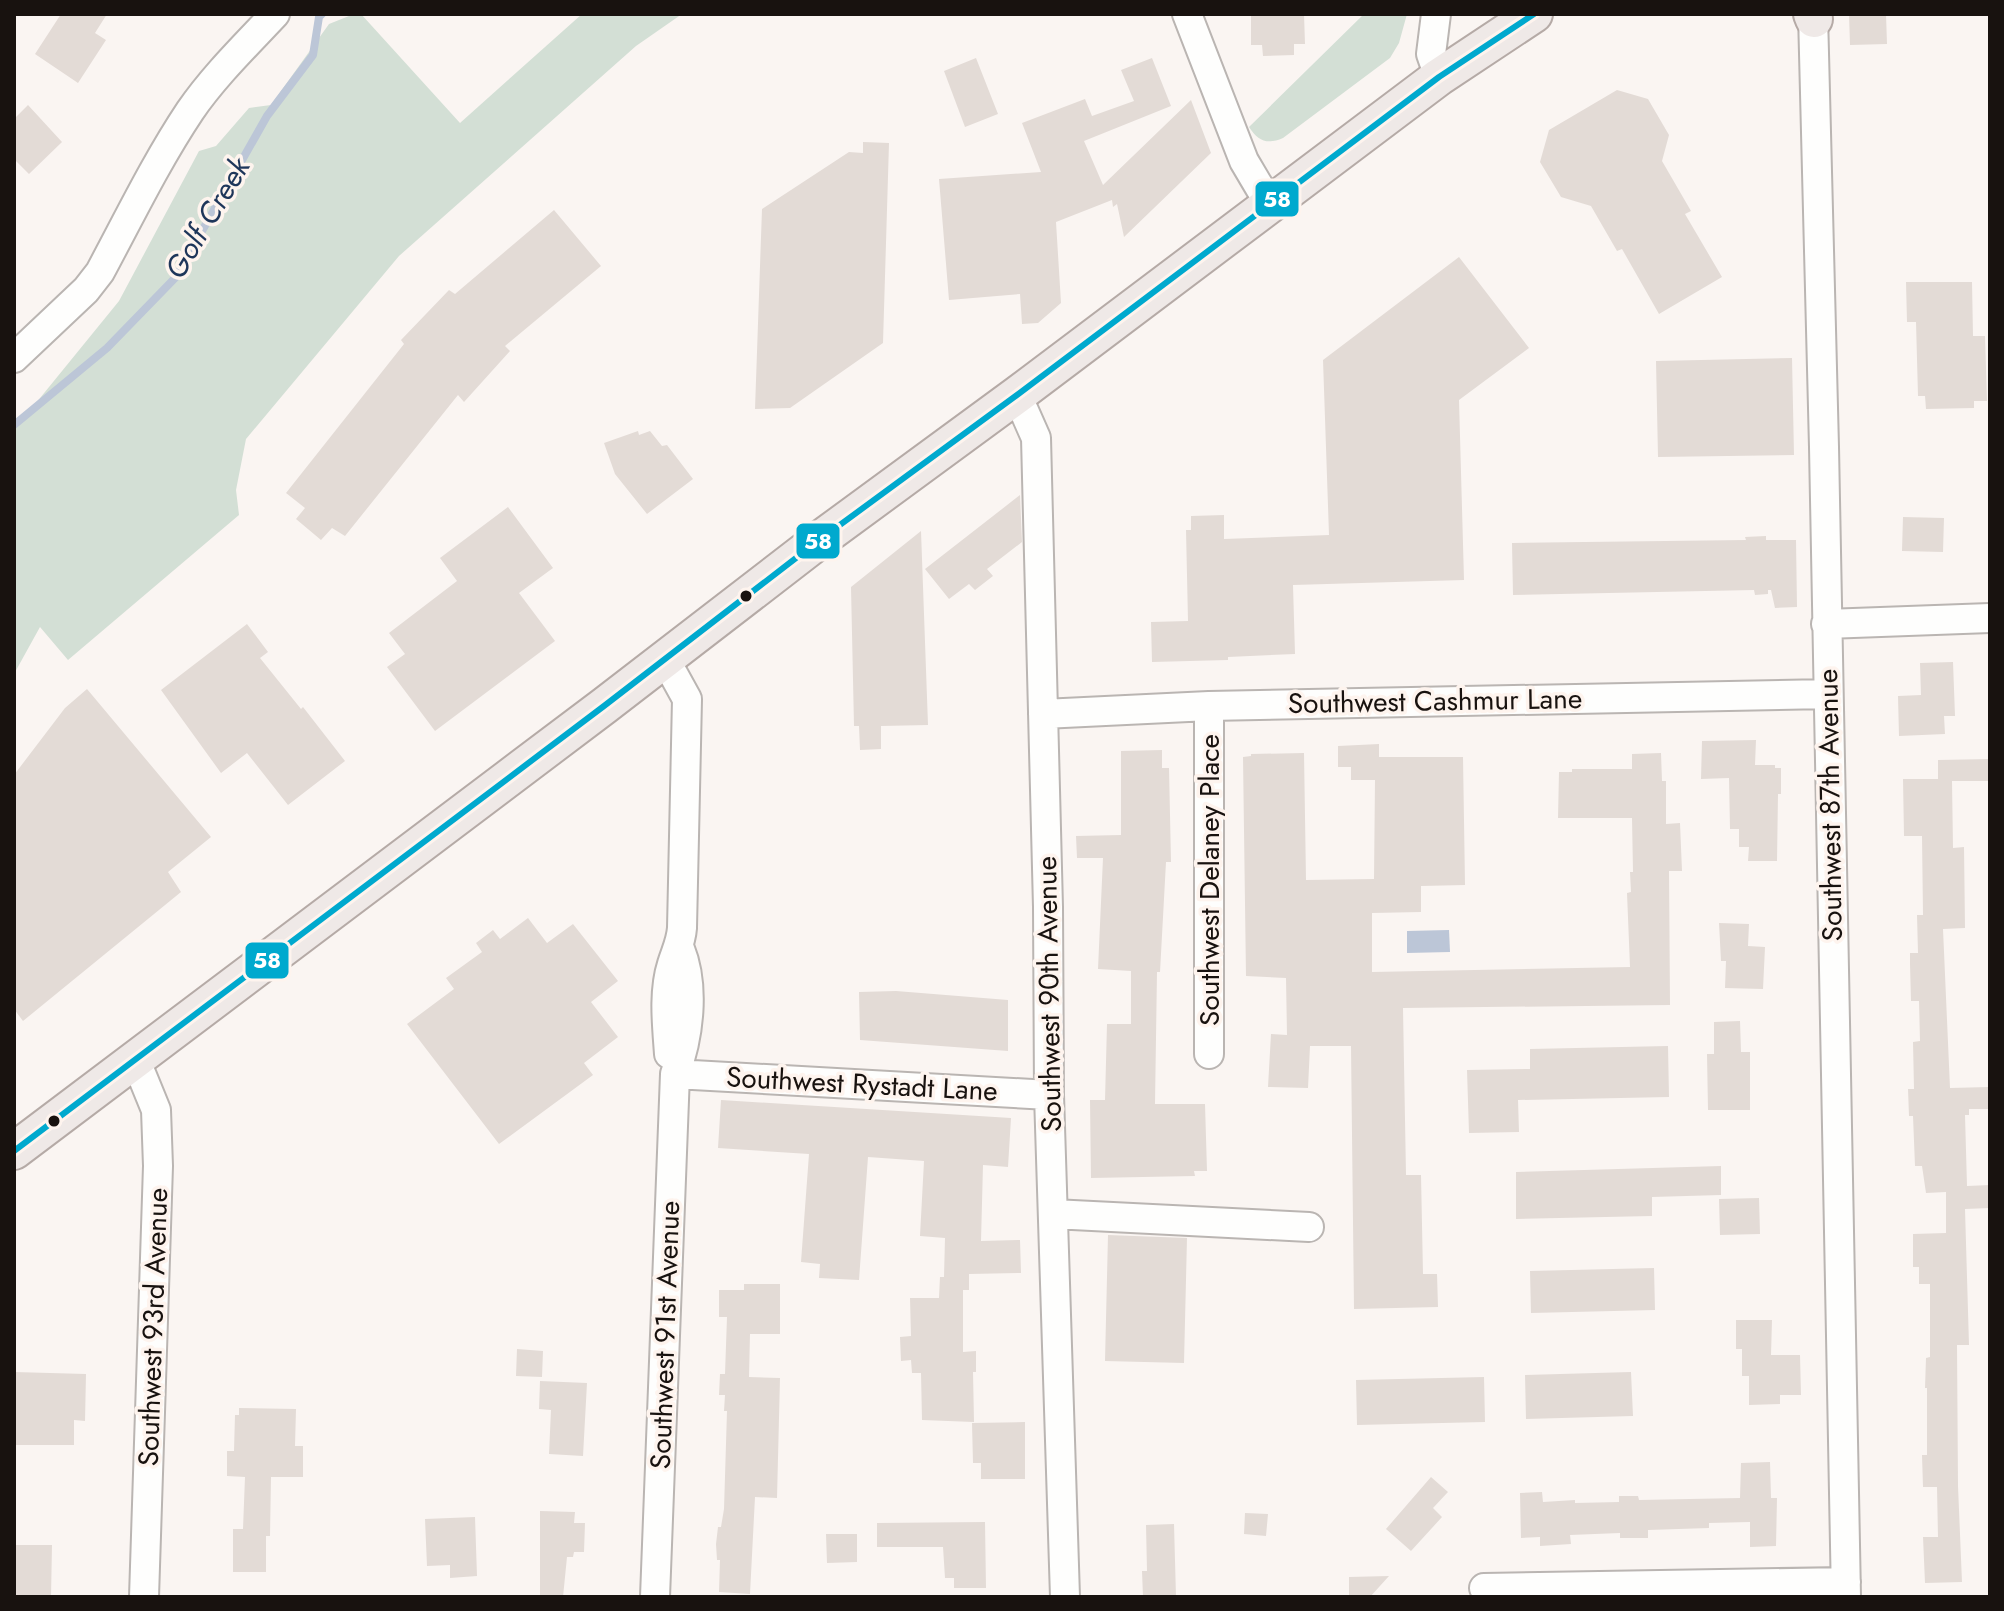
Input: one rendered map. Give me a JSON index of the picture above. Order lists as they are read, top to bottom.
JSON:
{
  "streets": {
    "street": [
      "Southwest Cashmur Lane",
      "Southwest 87th Avenue",
      "Southwest Delaney Place",
      "Southwest 90th Avenue",
      "Southwest Rystadt Lane",
      "Southwest 93rd Avenue",
      "Southwest 91st Avenue"
    ]
  },
  "crossings": [
    ["Southwest Cashmur Lane", "Southwest 87th Avenue"],
    ["Southwest Cashmur Lane", "Southwest Delaney Place"],
    ["Southwest Cashmur Lane", "Southwest 90th Avenue"],
    ["Southwest 90th Avenue", "Southwest Rystadt Lane"],
    ["Southwest Rystadt Lane", "Southwest 91st Avenue"]
  ],
  "water": ["Golf Creek"],
  "lines": ["transit line 58"]
}
